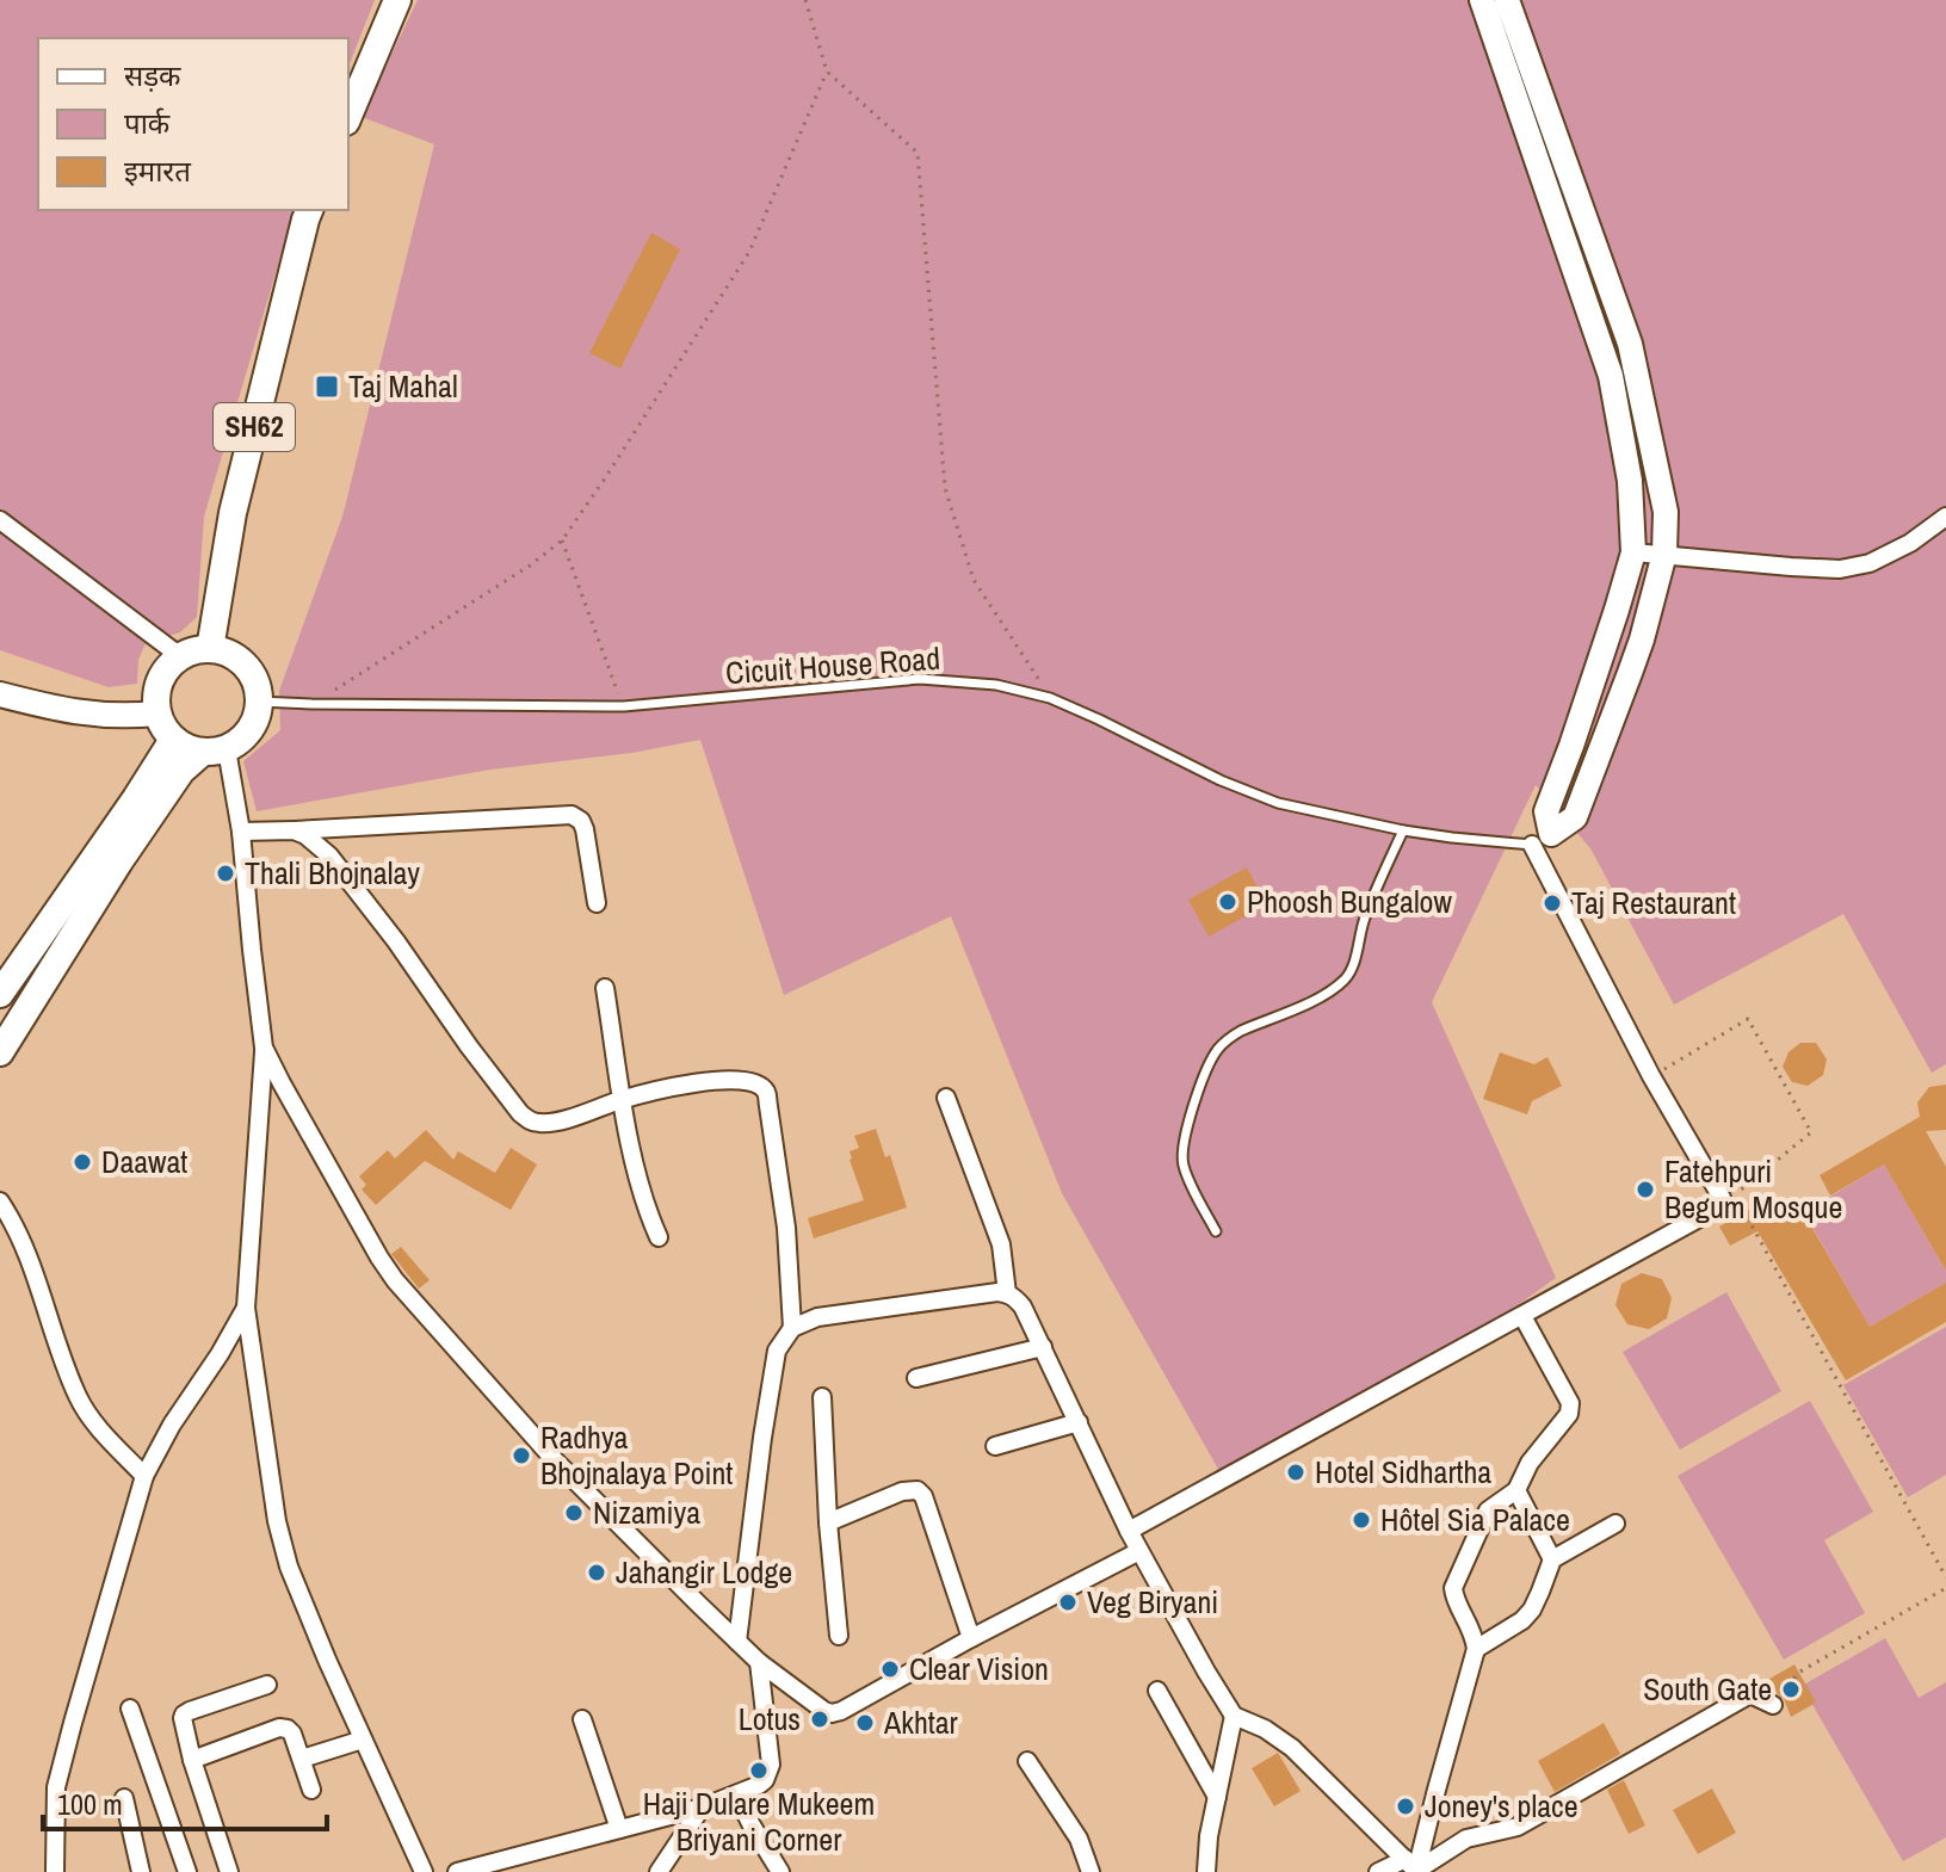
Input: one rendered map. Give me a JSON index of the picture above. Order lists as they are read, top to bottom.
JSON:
{
  "streets": {
    "main road": ["SH62"],
    "lane": ["Cicuit House Road"]
  },
  "crossings": [
    ["SH62", "Cicuit House Road"]
  ],
  "places": {
    "transit": ["Taj Mahal"],
    "other": [
      "Thali Bhojnalay",
      "Phoosh Bungalow",
      "Taj Restaurant",
      "Daawat",
      "Fatehpuri Begum Mosque",
      "Radhya Bhojnalaya Point",
      "Hotel Sidhartha",
      "Nizamiya",
      "Hôtel Sia Palace",
      "Jahangir Lodge",
      "Veg Biryani",
      "Clear Vision",
      "South Gate",
      "Lotus",
      "Akhtar",
      "Haji Dulare Mukeem Briyani Corner",
      "Joney's place"
    ]
  },
  "legend": ["सड़क", "पार्क", "इमारत"],
  "scale_bar": "100 m"
}
